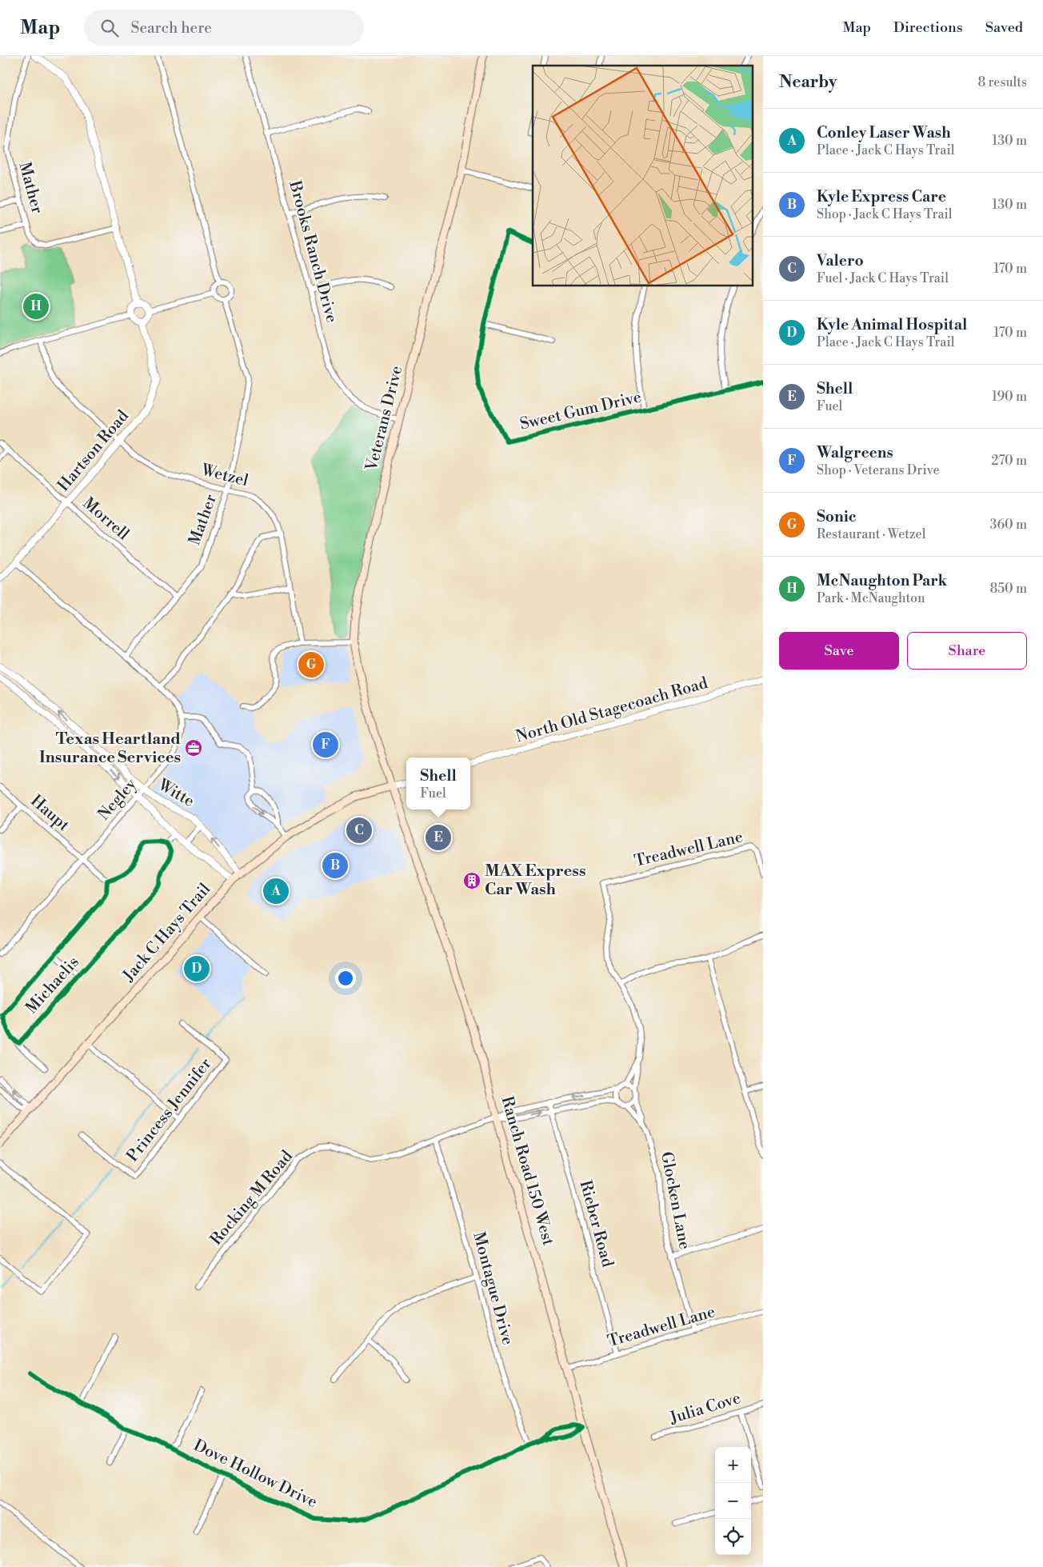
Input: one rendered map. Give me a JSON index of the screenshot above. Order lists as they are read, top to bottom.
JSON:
{
  "streets": {
    "main road": ["Veterans Drive", "Jack C Hays Trail", "Ranch Road 150 West"],
    "street": [
      "Mather",
      "Brooks Ranch Drive",
      "Sweet Gum Drive",
      "Hartson Road",
      "Wetzel",
      "Morrell",
      "North Old Stagecoach Road",
      "Witte",
      "Negley",
      "Haupt",
      "Treadwell Lane",
      "Michaelis",
      "Princess Jennifer",
      "Rocking M Road",
      "Glocken Lane",
      "Rieber Road",
      "Montague Drive",
      "Julia Cove",
      "Dove Hollow Drive"
    ]
  },
  "crossings": [
    ["Mather", "Wetzel"],
    ["Mather", "Morrell"],
    ["Brooks Ranch Drive", "Veterans Drive"],
    ["Veterans Drive", "Jack C Hays Trail"],
    ["Veterans Drive", "Ranch Road 150 West"],
    ["Hartson Road", "Wetzel"],
    ["Hartson Road", "Morrell"],
    ["Witte", "Negley"],
    ["Witte", "Jack C Hays Trail"],
    ["Negley", "Haupt"],
    ["Haupt", "Michaelis"],
    ["Treadwell Lane", "Ranch Road 150 West"],
    ["Treadwell Lane", "Glocken Lane"],
    ["Treadwell Lane", "Rieber Road"],
    ["Jack C Hays Trail", "Ranch Road 150 West"],
    ["Ranch Road 150 West", "Rocking M Road"],
    ["Ranch Road 150 West", "Dove Hollow Drive"],
    ["Rocking M Road", "Glocken Lane"],
    ["Rocking M Road", "Rieber Road"],
    ["Rocking M Road", "Montague Drive"],
    ["Montague Drive", "Dove Hollow Drive"]
  ],
  "places": {
    "office": ["Texas Heartland Insurance Services"],
    "building": ["MAX Express Car Wash"]
  },
  "page": {
    "header": "Map",
    "search": "Search here",
    "nav": ["Map", "Directions", "Saved"],
    "heading": ["Nearby", "8 results"],
    "list": [
      {
        "mark": "A",
        "name": "Conley Laser Wash",
        "note": "Place · Jack C Hays Trail",
        "value": "130 m"
      },
      {
        "mark": "B",
        "name": "Kyle Express Care",
        "note": "Shop · Jack C Hays Trail",
        "value": "130 m"
      },
      {
        "mark": "C",
        "name": "Valero",
        "note": "Fuel · Jack C Hays Trail",
        "value": "170 m"
      },
      {
        "mark": "D",
        "name": "Kyle Animal Hospital",
        "note": "Place · Jack C Hays Trail",
        "value": "170 m"
      },
      {
        "mark": "E",
        "name": "Shell",
        "note": "Fuel",
        "value": "190 m"
      },
      {
        "mark": "F",
        "name": "Walgreens",
        "note": "Shop · Veterans Drive",
        "value": "270 m"
      },
      {
        "mark": "G",
        "name": "Sonic",
        "note": "Restaurant · Wetzel",
        "value": "360 m"
      },
      {
        "mark": "H",
        "name": "McNaughton Park",
        "note": "Park · McNaughton",
        "value": "850 m"
      }
    ],
    "pins": [
      "H",
      "G",
      "F",
      "C",
      "E",
      "B",
      "A",
      "D"
    ],
    "buttons": ["Save", "Share"],
    "popup": ["Shell", "Fuel"],
    "map_buttons": ["+", "−"]
  }
}
